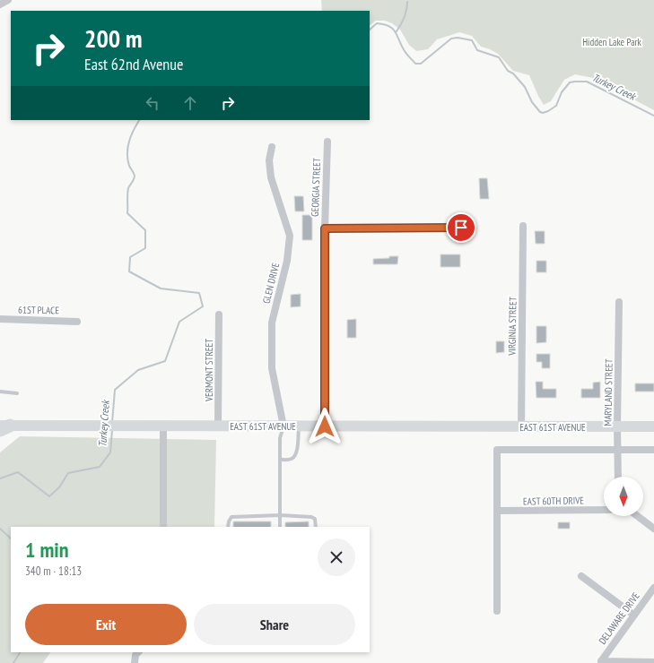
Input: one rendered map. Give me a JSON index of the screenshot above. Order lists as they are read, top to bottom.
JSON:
{
  "streets": {
    "main road": ["EAST 61ST AVENUE"],
    "street": [
      "GEORGIA STREET",
      "GLEN DRIVE",
      "61ST PLACE",
      "VIRGINIA STREET",
      "VERMONT STREET",
      "MARYLAND STREET",
      "EAST 60TH DRIVE",
      "DELAWARE DRIVE"
    ]
  },
  "crossings": [
    ["GEORGIA STREET", "EAST 61ST AVENUE"],
    ["GLEN DRIVE", "EAST 61ST AVENUE"],
    ["VIRGINIA STREET", "EAST 61ST AVENUE"],
    ["VERMONT STREET", "EAST 61ST AVENUE"],
    ["MARYLAND STREET", "EAST 61ST AVENUE"]
  ],
  "water": ["Turkey Creek"],
  "parks": ["Hidden Lake Park"],
  "north": "bottom",
  "page": {
    "turn": ["200 m", "East 62nd Avenue"],
    "heading": ["1 min", "340 m · 18:13"],
    "buttons": ["Exit", "Share"]
  }
}
